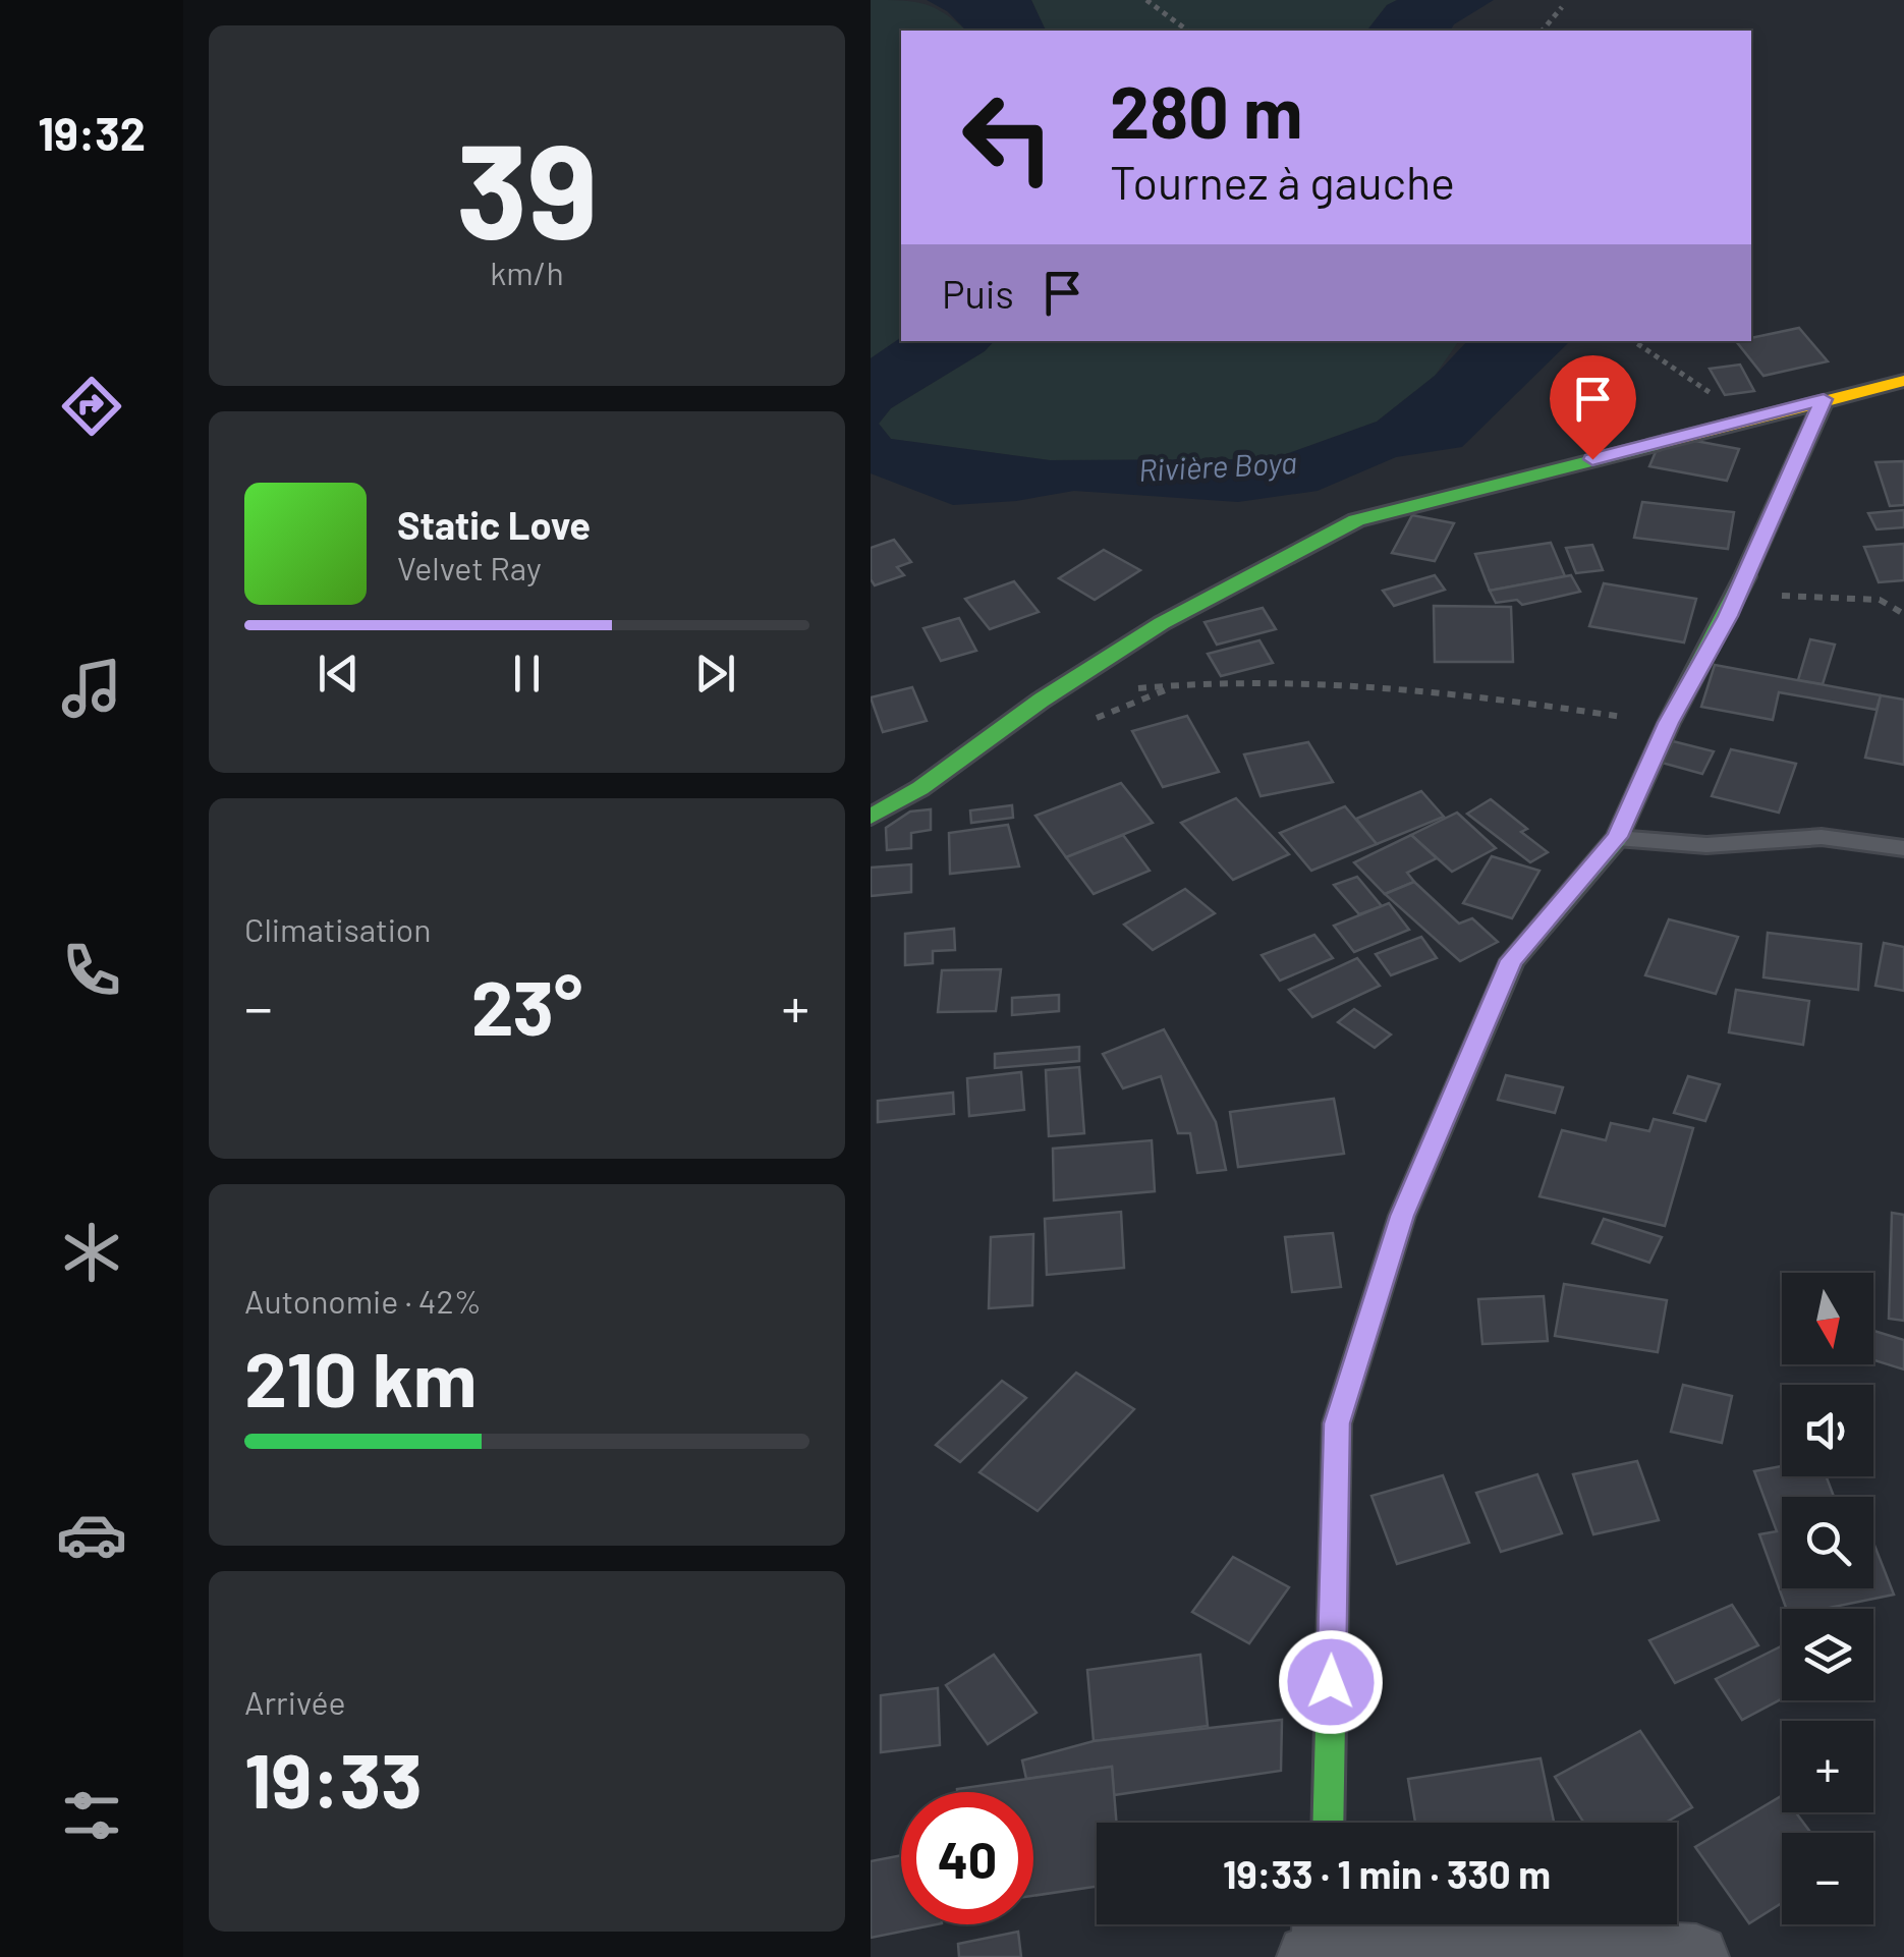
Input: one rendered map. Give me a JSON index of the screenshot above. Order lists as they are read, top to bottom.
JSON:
{
  "water": ["Rivière Boya"],
  "north": "bottom",
  "page": {
    "tabs": "19:32",
    "tile": [
      ["39", "km/h"],
      "Climatisation",
      ["Autonomie · 42%", "210 km"],
      ["Arrivée", "19:33"]
    ],
    "turn": ["280 m", "Tournez à gauche"],
    "then": "Puis",
    "song": ["Static Love", "Velvet Ray"],
    "heat": ["−", "23°", "+"],
    "map_buttons": ["+", "−"],
    "limit": "40",
    "trip": "19:33 · 1 min · 330 m"
  }
}
